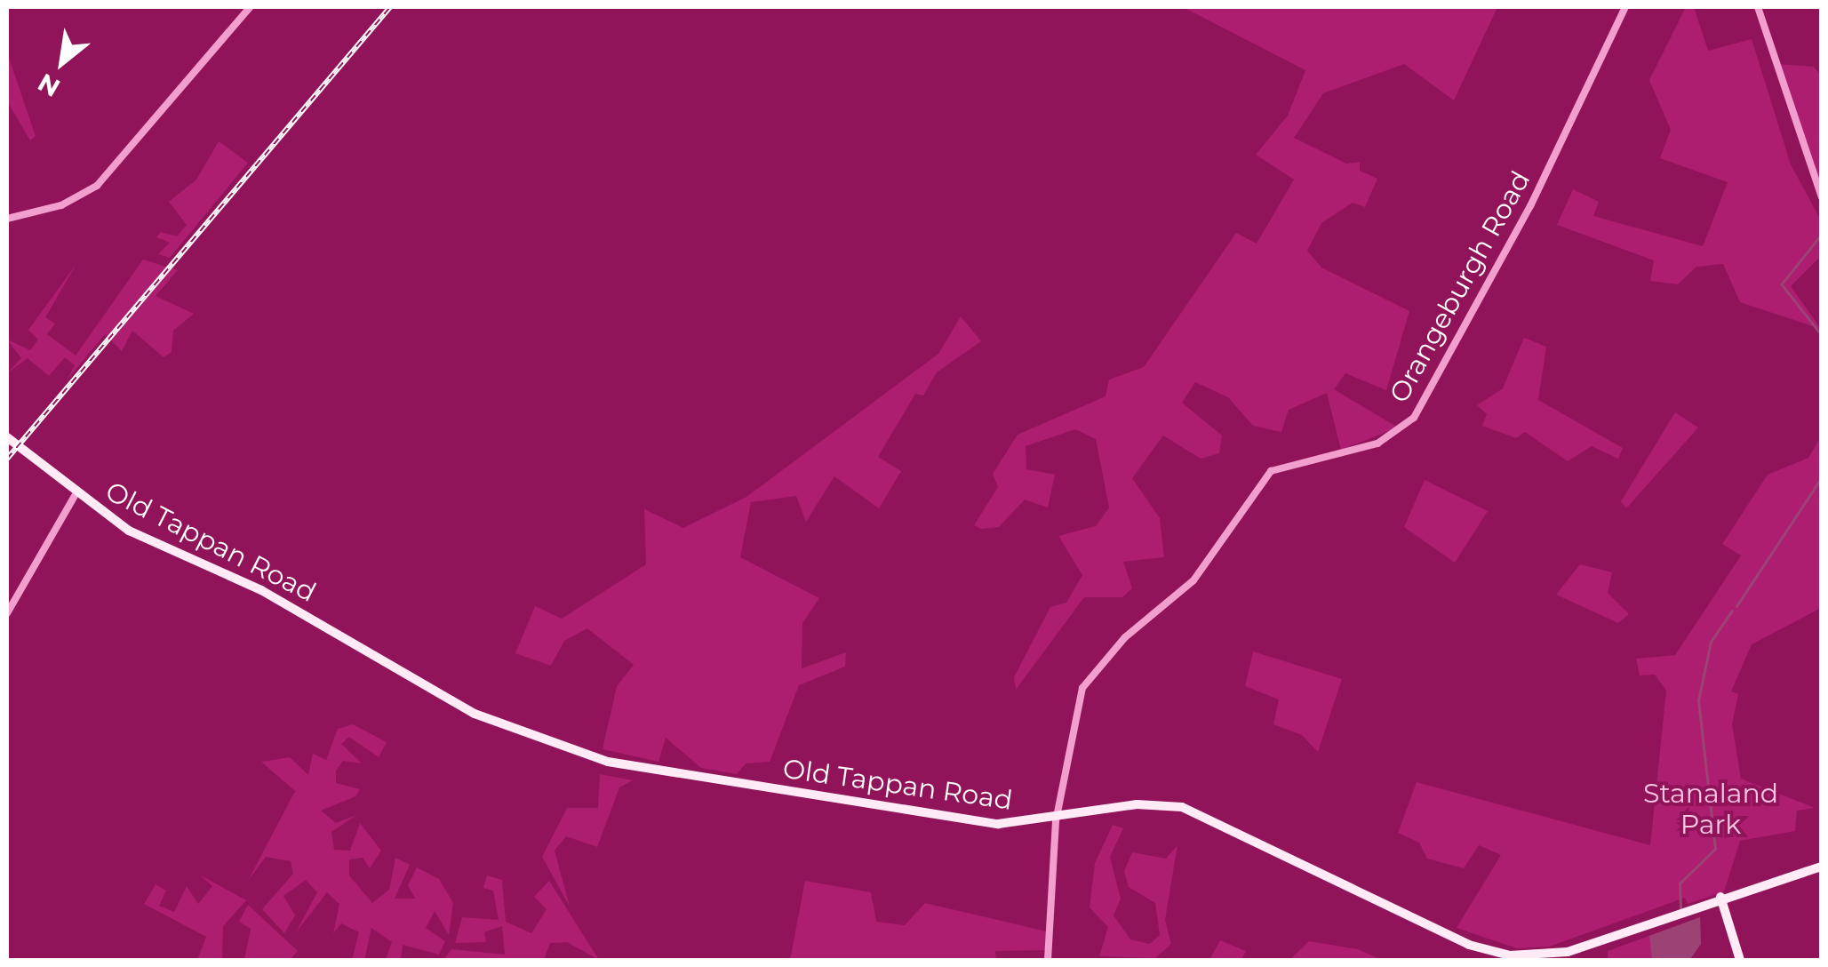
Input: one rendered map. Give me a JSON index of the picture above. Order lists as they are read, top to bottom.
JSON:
{
  "streets": {
    "main road": ["Old Tappan Road"],
    "street": ["Orangeburgh Road"]
  },
  "crossings": [
    ["Orangeburgh Road", "Old Tappan Road"]
  ],
  "parks": ["Stanaland Park"],
  "north": "bottom left"
}
